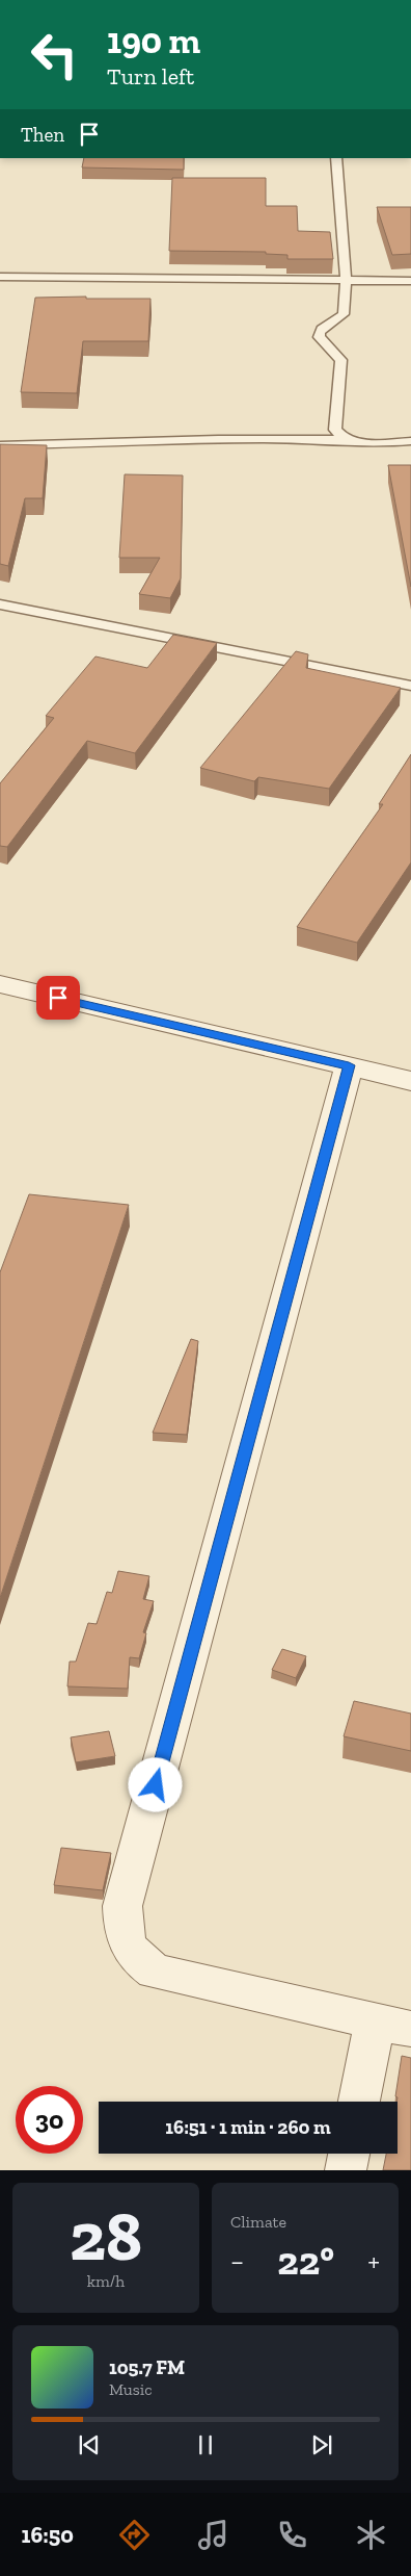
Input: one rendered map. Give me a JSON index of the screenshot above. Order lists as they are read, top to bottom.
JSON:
{
  "page": {
    "turn": ["190 m", "Turn left"],
    "then": "Then",
    "limit": "30",
    "trip": "16:51 · 1 min · 260 m",
    "tile": [
      ["28", "km/h"],
      "Climate"
    ],
    "heat": ["−", "22°", "+"],
    "song": ["105.7 FM", "Music"],
    "tabs": "16:50"
  }
}
